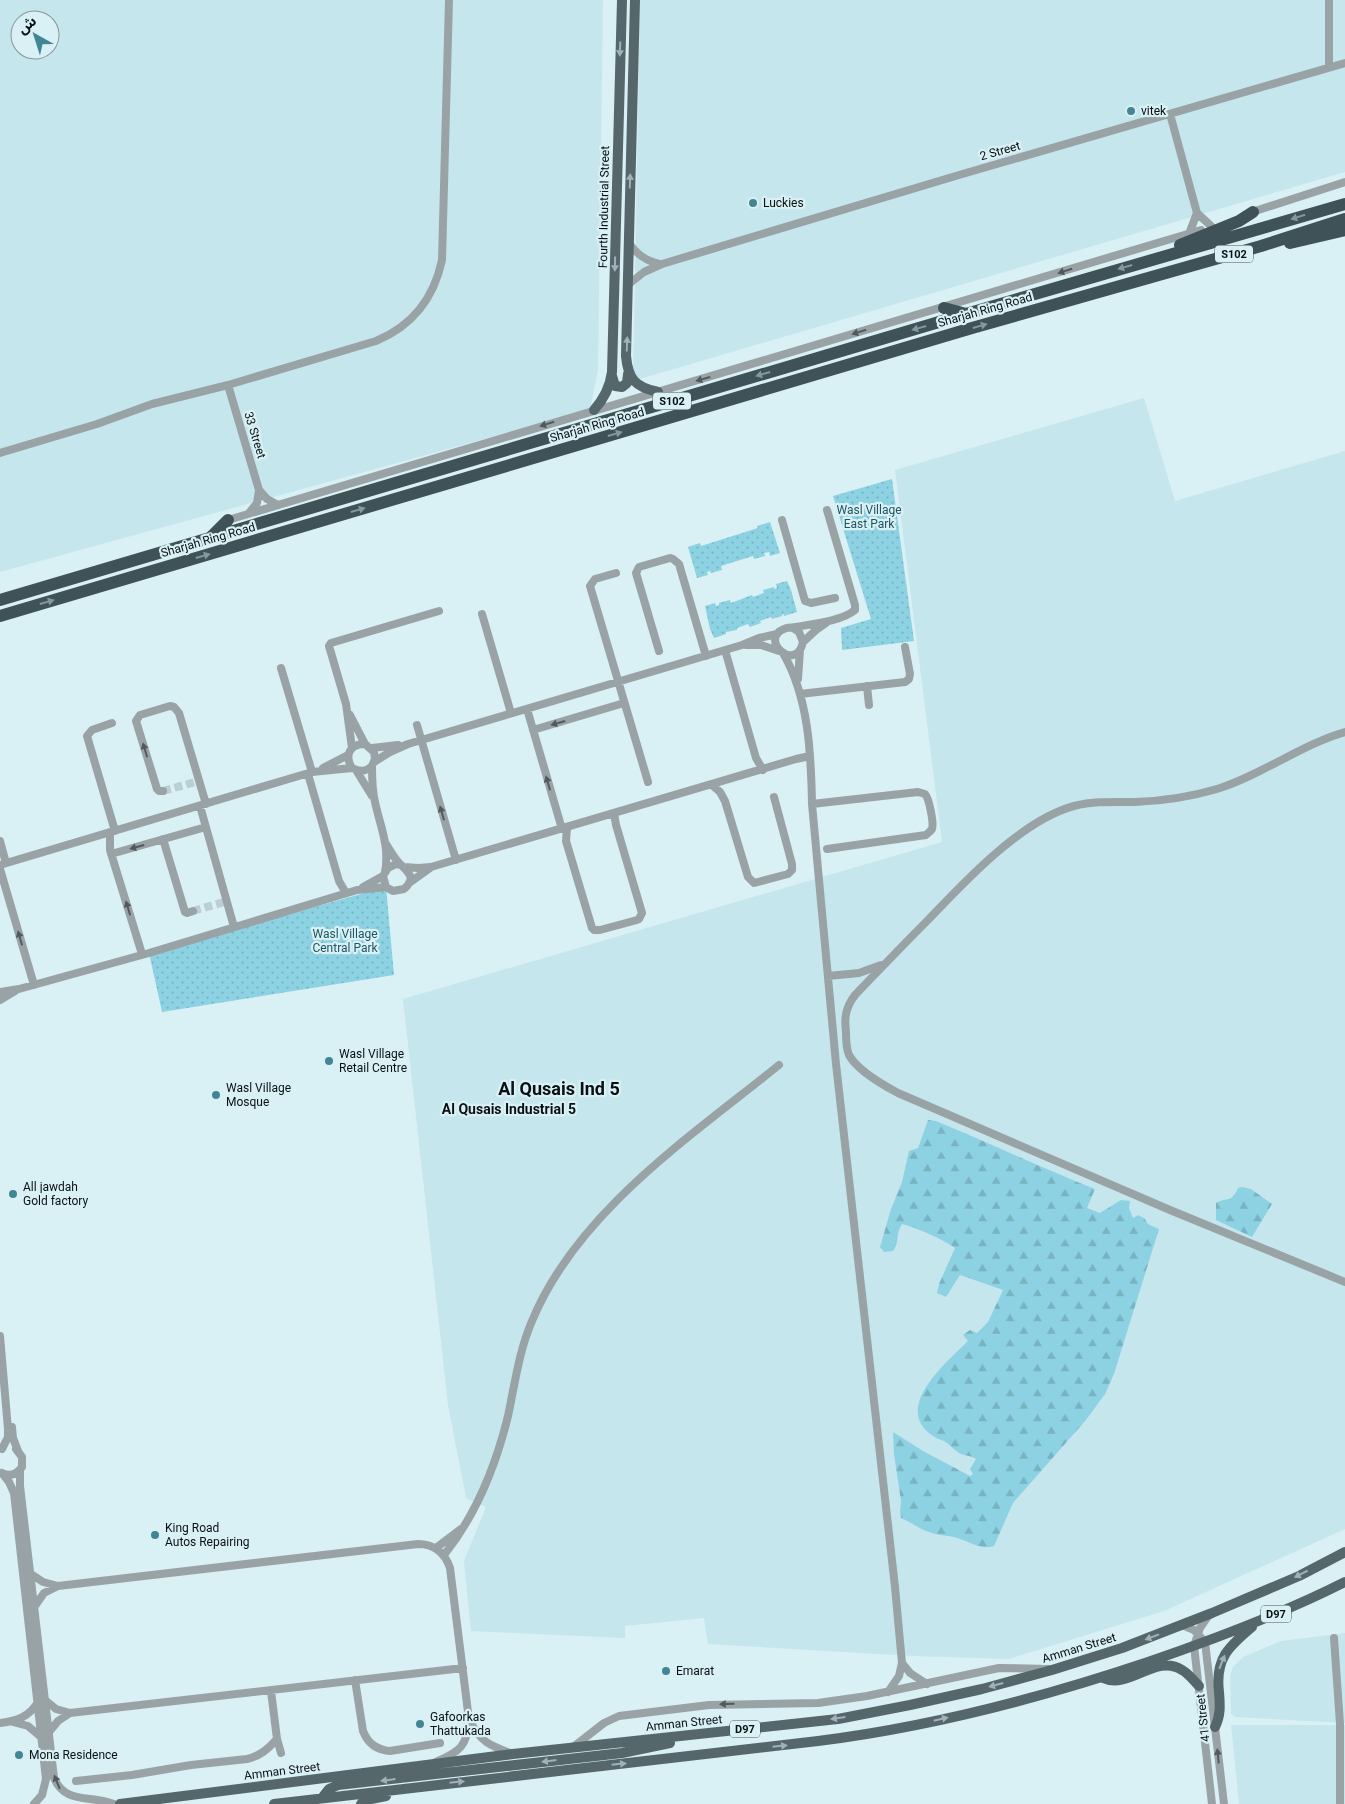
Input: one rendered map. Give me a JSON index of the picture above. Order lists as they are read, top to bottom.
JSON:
{
  "streets": {
    "highway": ["S102", "Sharjah Ring Road"],
    "main road": ["Fourth Industrial Street", "D97", "Amman Street"],
    "street": ["2 Street", "33 Street", "41 Street"]
  },
  "crossings": [
    ["2 Street", "Fourth Industrial Street"],
    ["Amman Street", "41 Street"]
  ],
  "districts": ["Al Qusais Ind 5", "Al Qusais Industrial 5"],
  "parks": ["Wasl Village East Park", "Wasl Village Central Park"],
  "places": [
    "vitek",
    "Luckies",
    "Wasl Village Retail Centre",
    "Wasl Village Mosque",
    "All jawdah Gold factory",
    "King Road Autos Repairing",
    "Emarat",
    "Gafoorkas Thattukada",
    "Mona Residence"
  ],
  "north": "top left"
}
